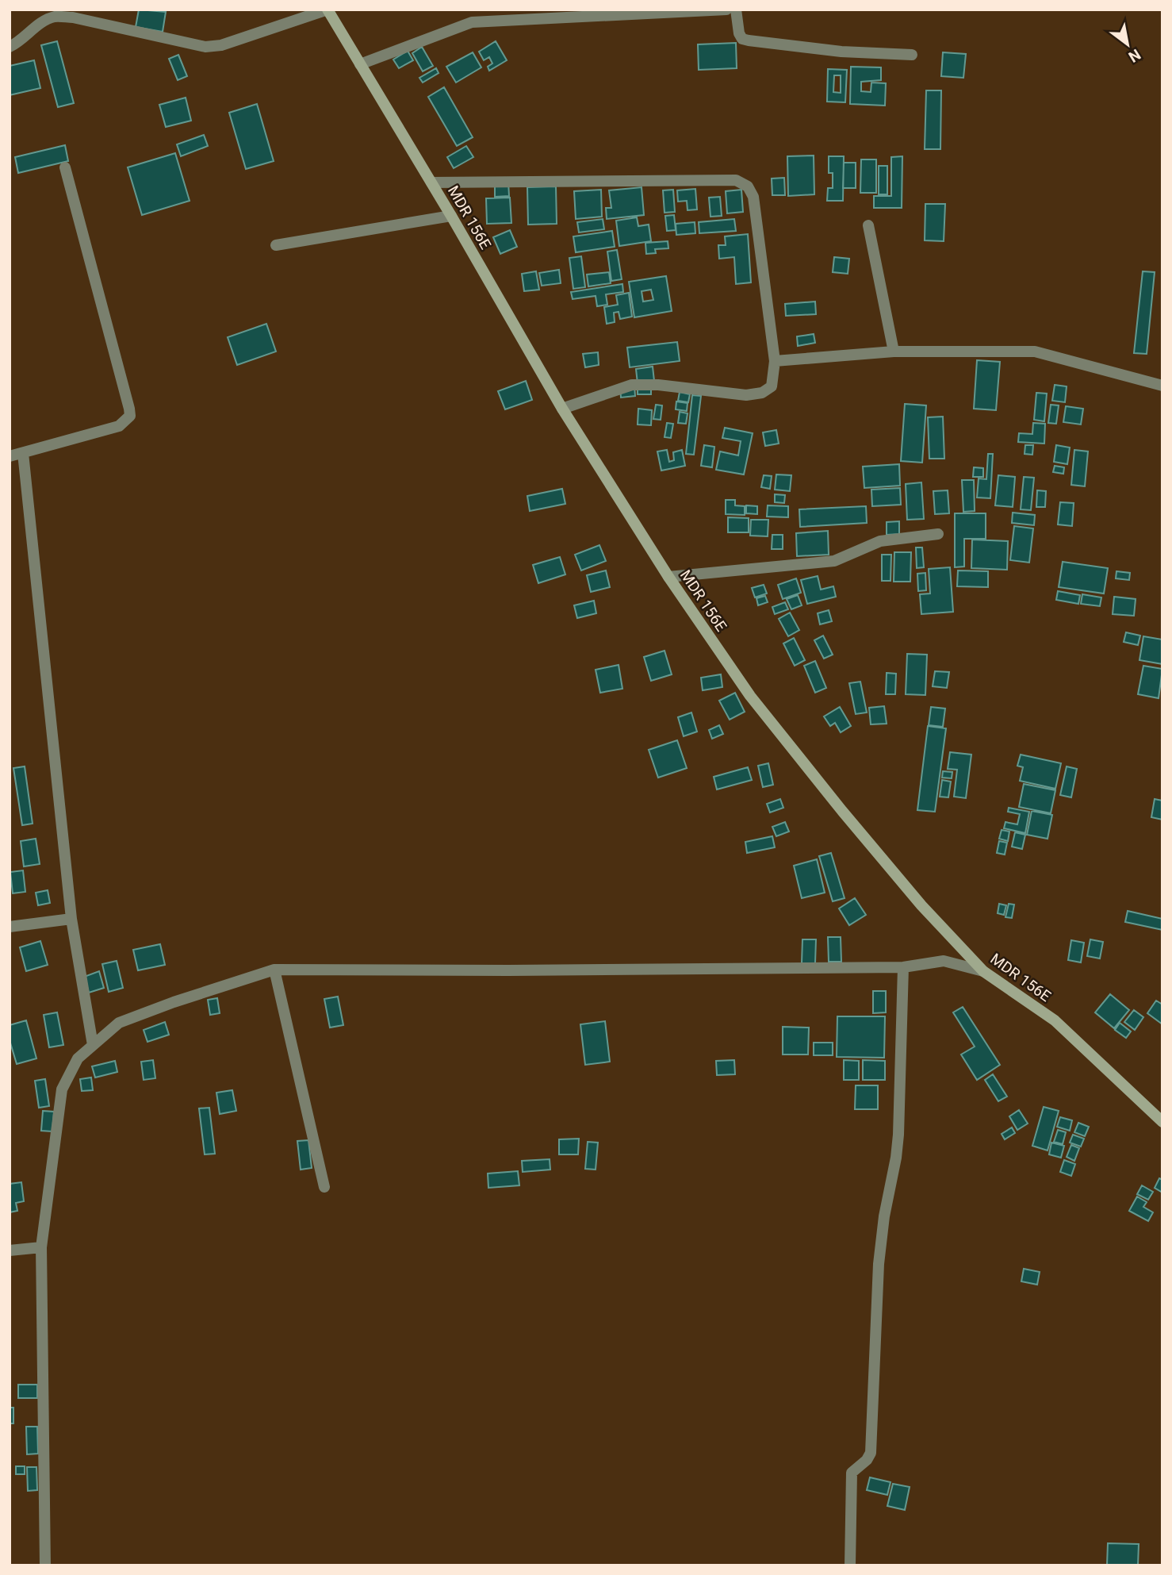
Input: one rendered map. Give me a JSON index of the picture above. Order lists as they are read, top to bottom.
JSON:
{
  "streets": {
    "main road": ["MDR 156E"]
  },
  "north": "bottom right"
}
